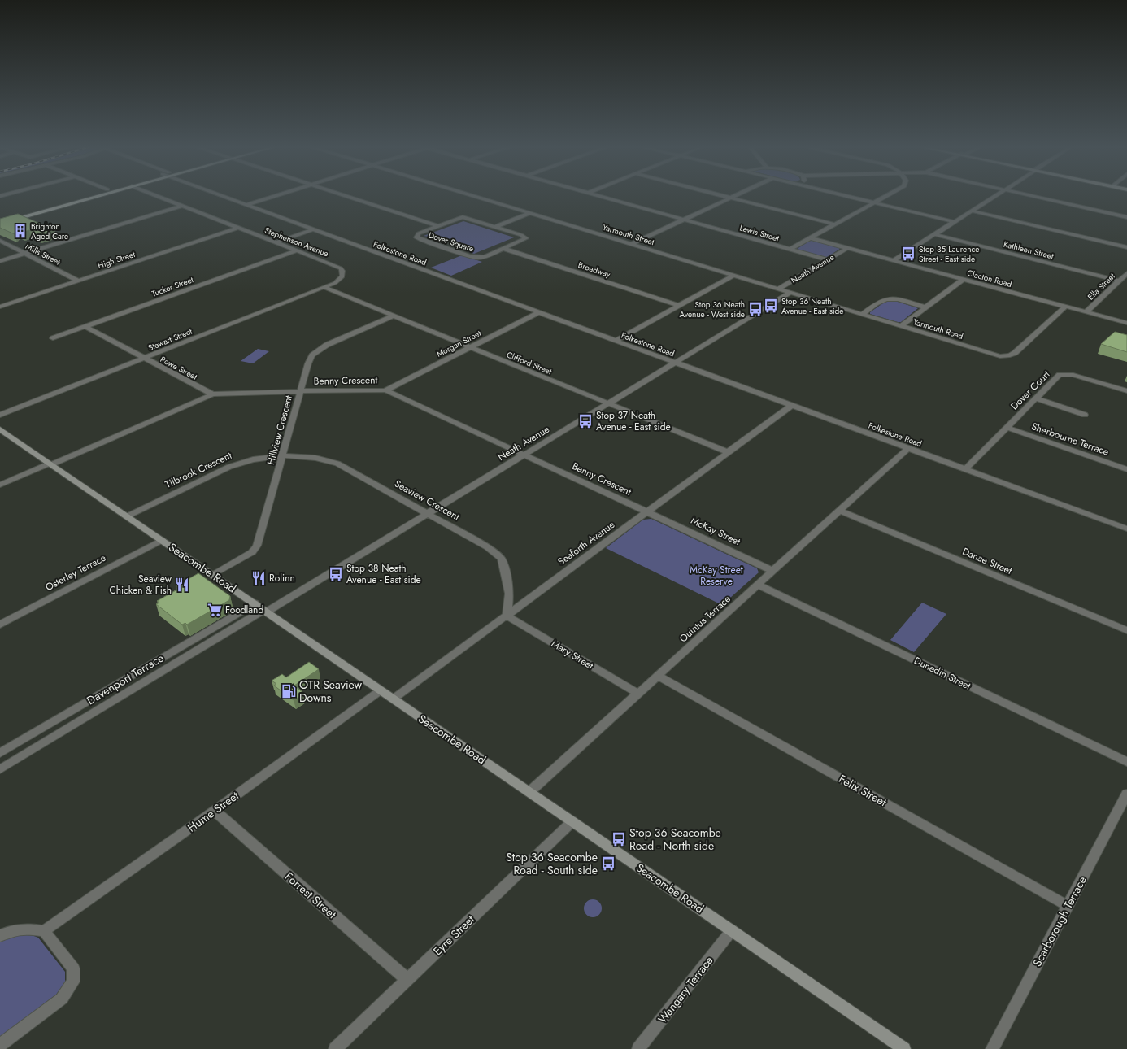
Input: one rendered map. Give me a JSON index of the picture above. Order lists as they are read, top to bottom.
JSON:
{
  "streets": {
    "main road": ["Seacombe Road"],
    "street": [
      "Lewis Street",
      "Yarmouth Street",
      "Stephenson Avenue",
      "Dover Square",
      "Kathleen Street",
      "Folkestone Road",
      "Mills Street",
      "High Street",
      "Neath Avenue",
      "Broadway",
      "Clacton Road",
      "Tucker Street",
      "Ella Street",
      "Yarmouth Road",
      "Stewart Street",
      "Morgan Street",
      "Clifford Street",
      "Rowe Street",
      "Benny Crescent",
      "Dover Court",
      "Hillview Crescent",
      "Sherbourne Terrace",
      "Tilbrook Crescent",
      "Seaview Crescent",
      "McKay Street",
      "Seaforth Avenue",
      "Danae Street",
      "Osterley Terrace",
      "Quintus Terrace",
      "Mary Street",
      "Dunedin Street",
      "Davenport Terrace",
      "Felix Street",
      "Hume Street",
      "Forrest Street",
      "Scarborough Terrace",
      "Eyre Street",
      "Wangary Terrace"
    ]
  },
  "crossings": [
    ["Lewis Street", "Neath Avenue"],
    ["Yarmouth Street", "Neath Avenue"],
    ["Yarmouth Street", "Yarmouth Road"],
    ["Stephenson Avenue", "High Street"],
    ["Stephenson Avenue", "Tucker Street"],
    ["Stephenson Avenue", "Stewart Street"],
    ["Dover Square", "Broadway"],
    ["Kathleen Street", "Ella Street"],
    ["Folkestone Road", "Neath Avenue"],
    ["Folkestone Road", "Morgan Street"],
    ["Folkestone Road", "Dover Court"],
    ["Folkestone Road", "Seaforth Avenue"],
    ["Folkestone Road", "Quintus Terrace"],
    ["Mills Street", "High Street"],
    ["Neath Avenue", "Clacton Road"],
    ["Neath Avenue", "Yarmouth Road"],
    ["Neath Avenue", "Clifford Street"],
    ["Neath Avenue", "Benny Crescent"],
    ["Neath Avenue", "Seaview Crescent"],
    ["Neath Avenue", "Seacombe Road"],
    ["Neath Avenue", "Davenport Terrace"],
    ["Clacton Road", "Ella Street"],
    ["Clacton Road", "Yarmouth Road"],
    ["Tucker Street", "Rowe Street"],
    ["Stewart Street", "Clifford Street"],
    ["Stewart Street", "Rowe Street"],
    ["Morgan Street", "Clifford Street"],
    ["Morgan Street", "Benny Crescent"],
    ["Clifford Street", "Hillview Crescent"],
    ["Clifford Street", "Seaforth Avenue"],
    ["Rowe Street", "Benny Crescent"],
    ["Benny Crescent", "Hillview Crescent"],
    ["Benny Crescent", "McKay Street"],
    ["Benny Crescent", "Seaforth Avenue"],
    ["Benny Crescent", "Seacombe Road"],
    ["Dover Court", "Sherbourne Terrace"],
    ["Hillview Crescent", "Tilbrook Crescent"],
    ["Hillview Crescent", "Seaview Crescent"],
    ["Hillview Crescent", "Seacombe Road"],
    ["Tilbrook Crescent", "Seaview Crescent"],
    ["Tilbrook Crescent", "Seacombe Road"],
    ["Seaview Crescent", "Seaforth Avenue"],
    ["Seaview Crescent", "Mary Street"],
    ["McKay Street", "Seaforth Avenue"],
    ["McKay Street", "Quintus Terrace"],
    ["Seaforth Avenue", "Seacombe Road"],
    ["Seaforth Avenue", "Mary Street"],
    ["Danae Street", "Quintus Terrace"],
    ["Seacombe Road", "Osterley Terrace"],
    ["Seacombe Road", "Quintus Terrace"],
    ["Seacombe Road", "Davenport Terrace"],
    ["Seacombe Road", "Hume Street"],
    ["Seacombe Road", "Eyre Street"],
    ["Seacombe Road", "Wangary Terrace"],
    ["Quintus Terrace", "Mary Street"],
    ["Quintus Terrace", "Dunedin Street"],
    ["Quintus Terrace", "Felix Street"],
    ["Felix Street", "Scarborough Terrace"],
    ["Hume Street", "Forrest Street"],
    ["Forrest Street", "Eyre Street"]
  ],
  "parks": ["McKay Street Reserve"],
  "places": {
    "building": ["Brighton Aged Care"],
    "bus stop": [
      "Stop 35 Laurence Street - East side",
      "Stop 36 Neath Avenue - East side",
      "Stop 36 Neath Avenue - West side",
      "Stop 37 Neath Avenue - East side",
      "Stop 38 Neath Avenue - East side",
      "Stop 36 Seacombe Road - North side",
      "Stop 36 Seacombe Road - South side"
    ],
    "restaurant": ["Rolinn", "Seaview Chicken & Fish"],
    "supermarket": ["Foodland"],
    "fuel station": ["OTR Seaview Downs"]
  }
}
